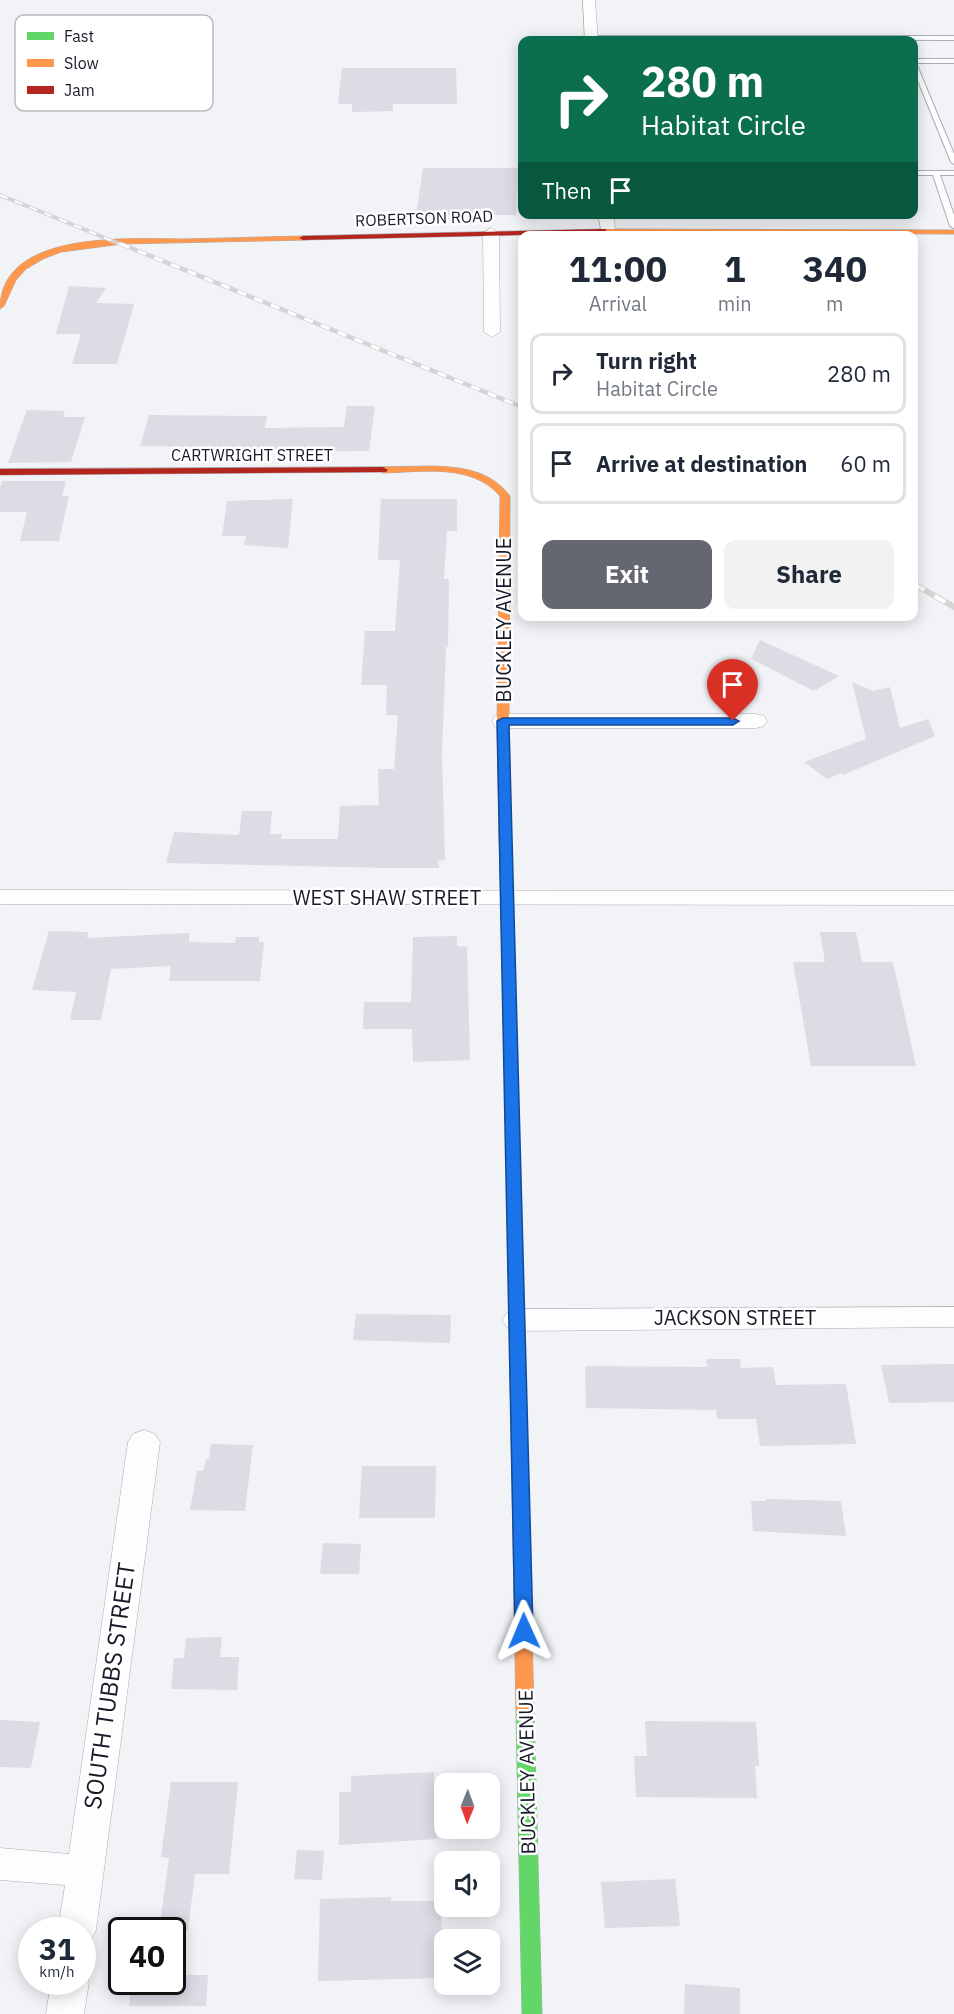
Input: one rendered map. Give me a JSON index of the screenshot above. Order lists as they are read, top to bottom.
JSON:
{
  "streets": {
    "street": [
      "ROBERTSON ROAD",
      "CARTWRIGHT STREET",
      "BUCKLEY AVENUE",
      "WEST SHAW STREET",
      "JACKSON STREET",
      "SOUTH TUBBS STREET"
    ]
  },
  "crossings": [
    ["CARTWRIGHT STREET", "BUCKLEY AVENUE"],
    ["BUCKLEY AVENUE", "WEST SHAW STREET"],
    ["BUCKLEY AVENUE", "JACKSON STREET"]
  ],
  "legend": ["Fast", "Slow", "Jam"],
  "north": "bottom",
  "page": {
    "turn": ["280 m", "Habitat Circle"],
    "then": "Then",
    "eta": [
      "11:00",
      "Arrival",
      "1",
      "min",
      "340",
      "m"
    ],
    "list": [
      {
        "name": "Turn right",
        "note": "Habitat Circle",
        "value": "280 m"
      },
      {
        "name": "Arrive at destination",
        "value": "60 m"
      }
    ],
    "buttons": ["Exit", "Share"],
    "speed": "31 km/h",
    "limit": "40"
  }
}
